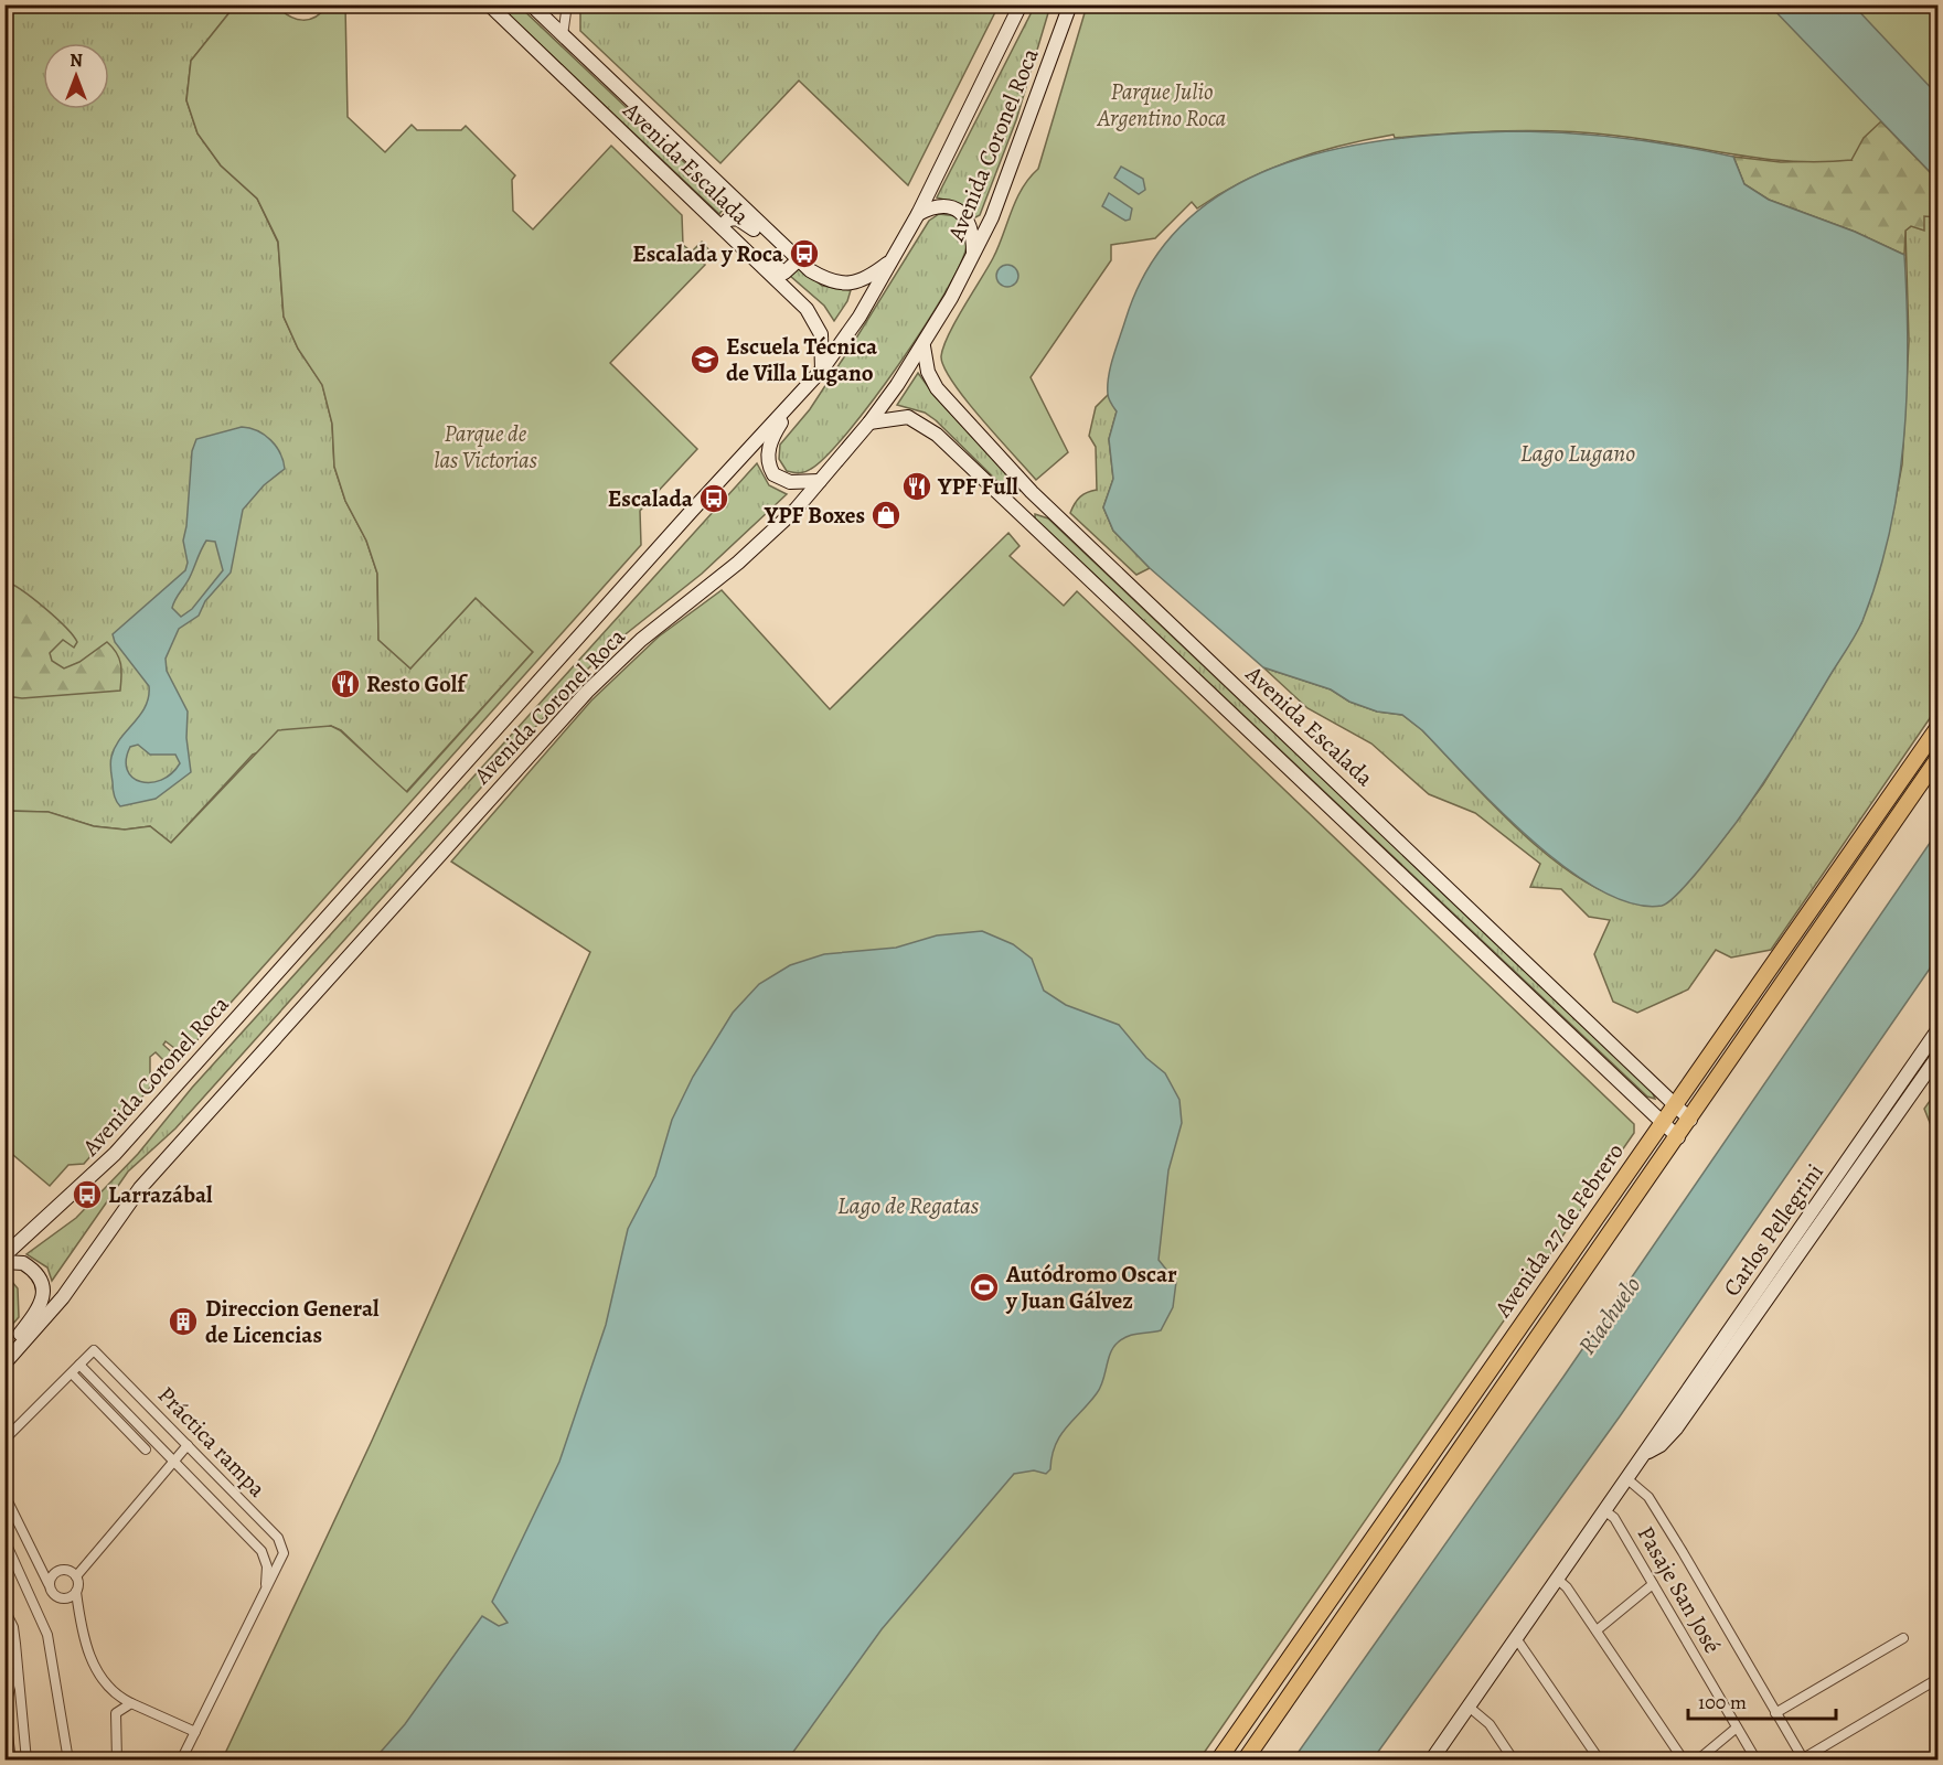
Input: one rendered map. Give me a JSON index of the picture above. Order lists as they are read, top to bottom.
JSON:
{
  "streets": {
    "main road": [
      "Avenida Coronel Roca",
      "Avenida Escalada",
      "Avenida 27 de Febrero",
      "Carlos Pellegrini"
    ],
    "street": ["Práctica rampa", "Pasaje San José"]
  },
  "crossings": [
    ["Avenida Coronel Roca", "Avenida Escalada"],
    ["Avenida Escalada", "Avenida 27 de Febrero"],
    ["Carlos Pellegrini", "Pasaje San José"]
  ],
  "water": ["Lago Lugano", "Lago de Regatas", "Riachuelo"],
  "parks": ["Parque Julio Argentino Roca", "Parque de las Victorias"],
  "places": {
    "bus stop": ["Escalada y Roca", "Escalada", "Larrazábal"],
    "school or university": ["Escuela Técnica de Villa Lugano"],
    "restaurant": ["YPF Full", "Resto Golf"],
    "shop": ["YPF Boxes"],
    "sports": ["Autódromo Oscar y Juan Gálvez"],
    "building": ["Direccion General de Licencias"]
  },
  "scale_bar": "100 m",
  "north": "top"
}
